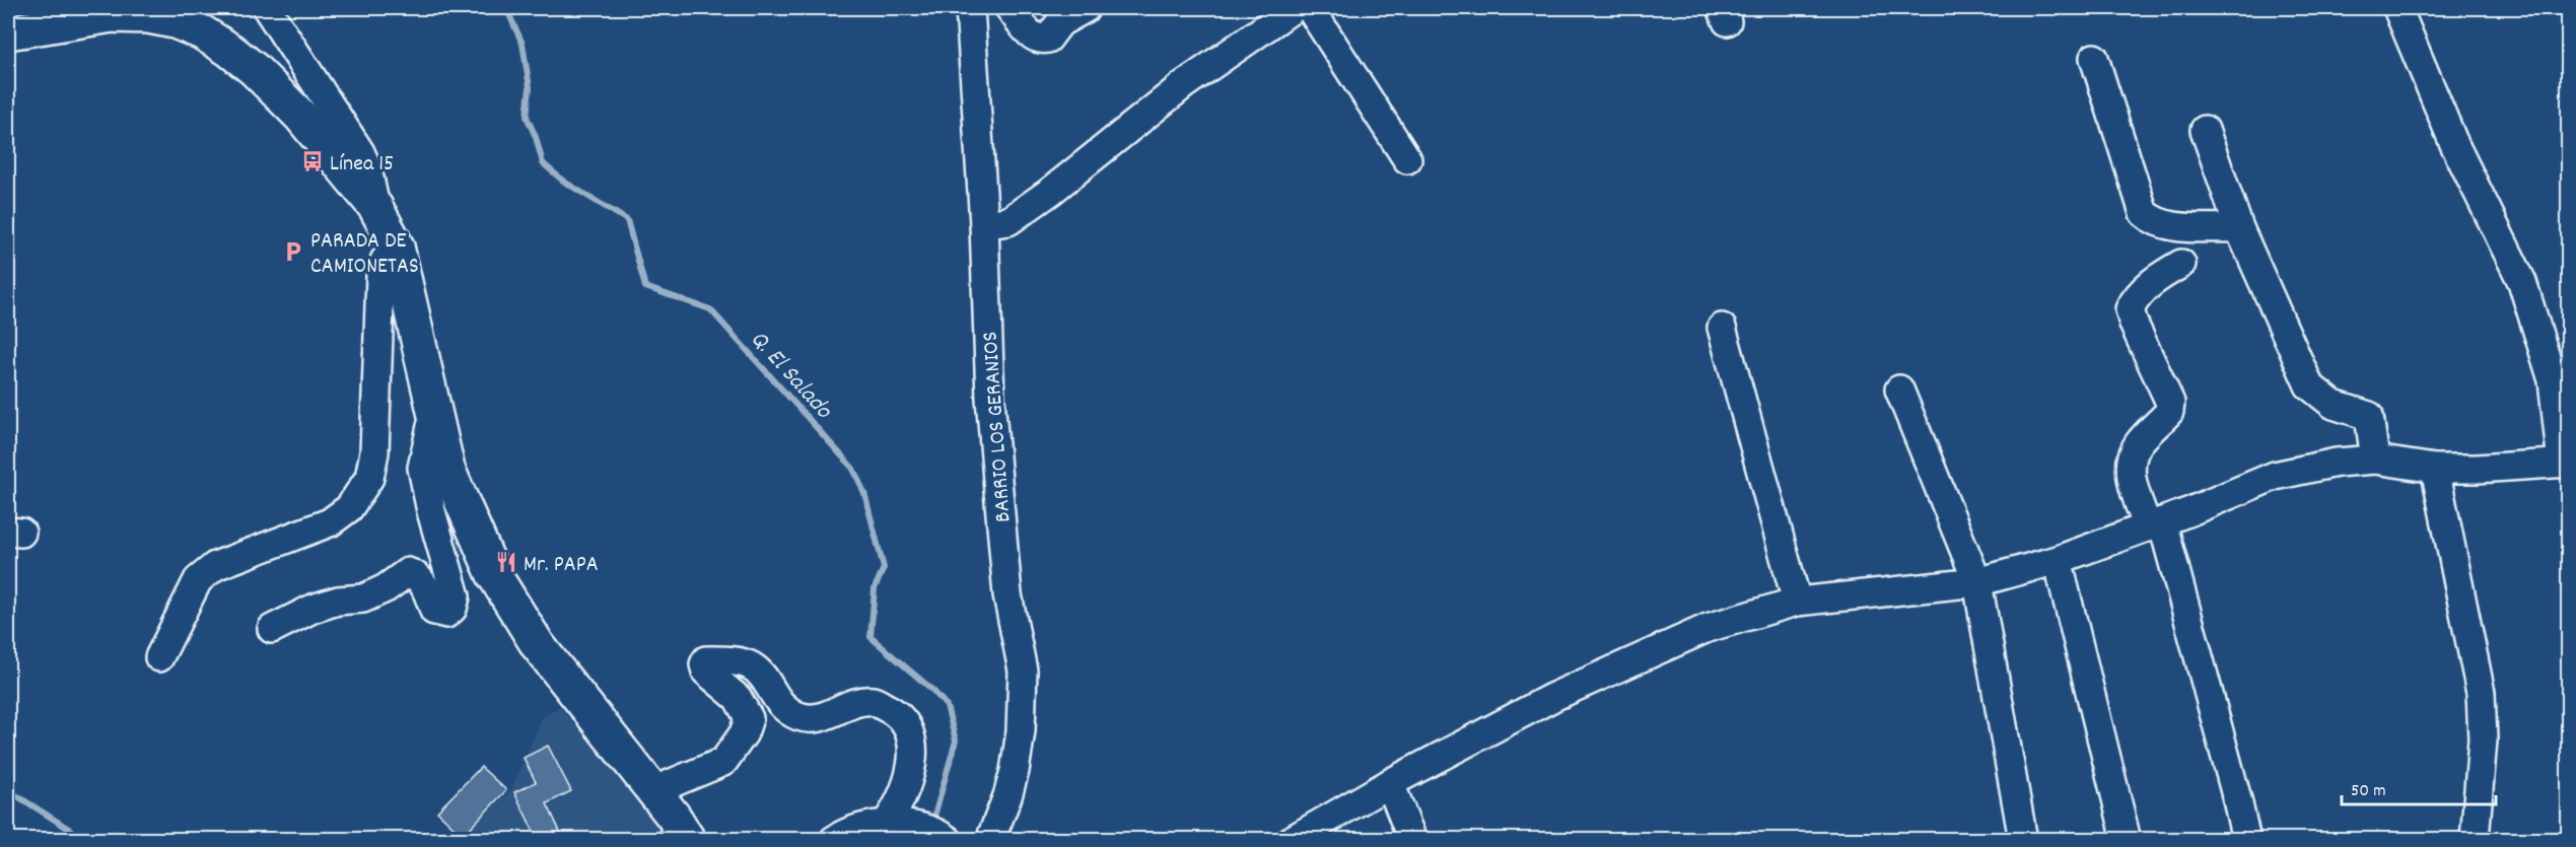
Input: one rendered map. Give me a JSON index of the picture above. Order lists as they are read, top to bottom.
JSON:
{
  "streets": {
    "street": ["BARRIO LOS GERANIOS"]
  },
  "water": ["Q. El Salado"],
  "places": {
    "bus stop": ["Línea 15"],
    "parking": ["PARADA DE CAMIONETAS"],
    "restaurant": ["Mr. PAPA"]
  },
  "scale_bar": "50 m"
}
